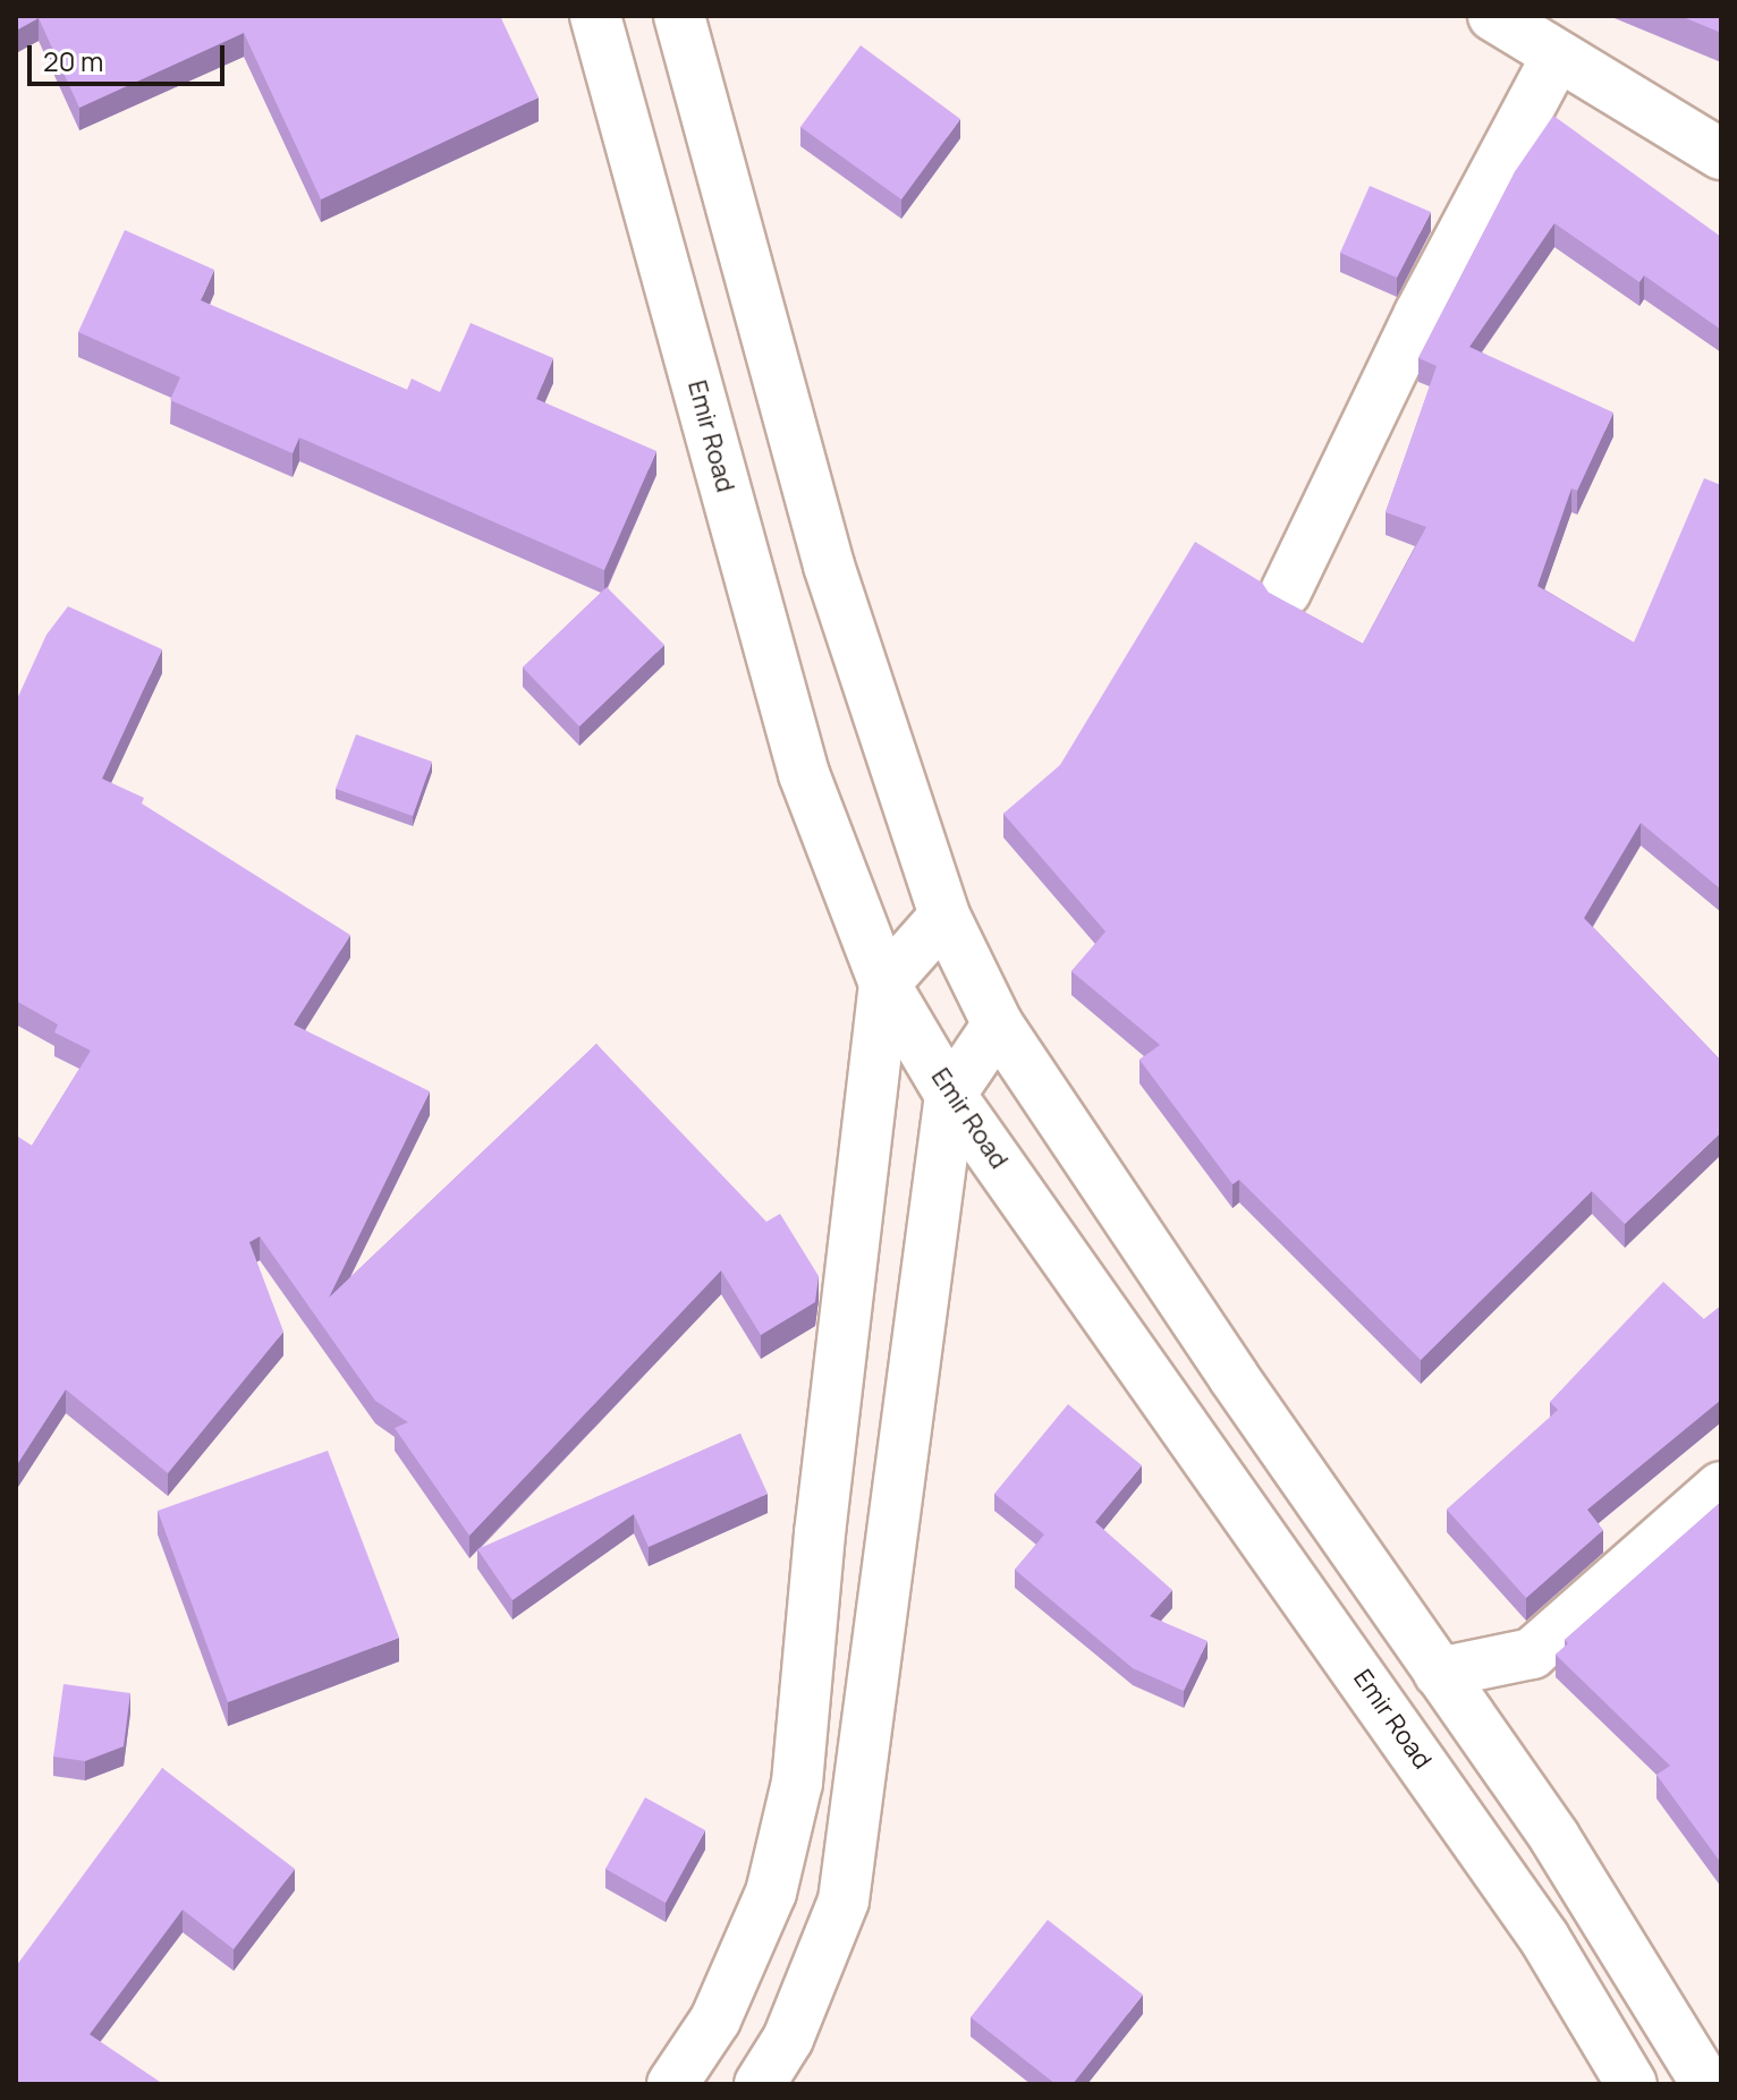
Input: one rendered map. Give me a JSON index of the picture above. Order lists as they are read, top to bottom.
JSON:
{
  "streets": {
    "main road": ["Emir Road"]
  },
  "scale_bar": "20 m"
}
